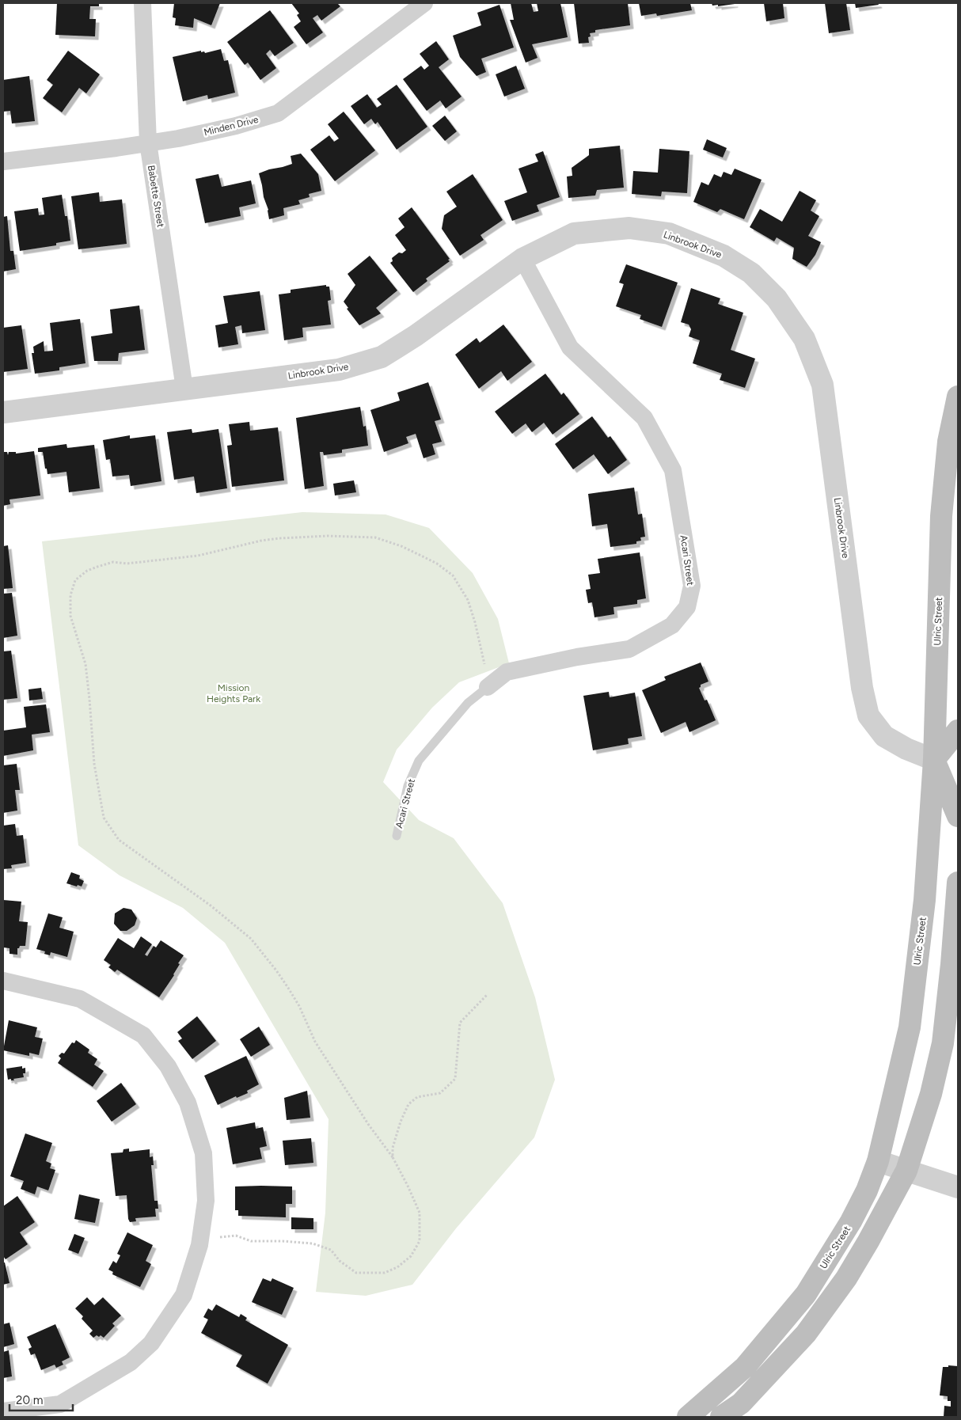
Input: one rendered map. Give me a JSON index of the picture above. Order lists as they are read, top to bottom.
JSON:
{
  "streets": {
    "main road": ["Ulric Street"],
    "street": [
      "Minden Drive",
      "Babette Street",
      "Linbrook Drive",
      "Acari Street"
    ]
  },
  "crossings": [
    ["Minden Drive", "Babette Street"],
    ["Babette Street", "Linbrook Drive"],
    ["Linbrook Drive", "Acari Street"],
    ["Linbrook Drive", "Ulric Street"]
  ],
  "parks": ["Mission Heights Park"],
  "scale_bar": "20 m"
}
